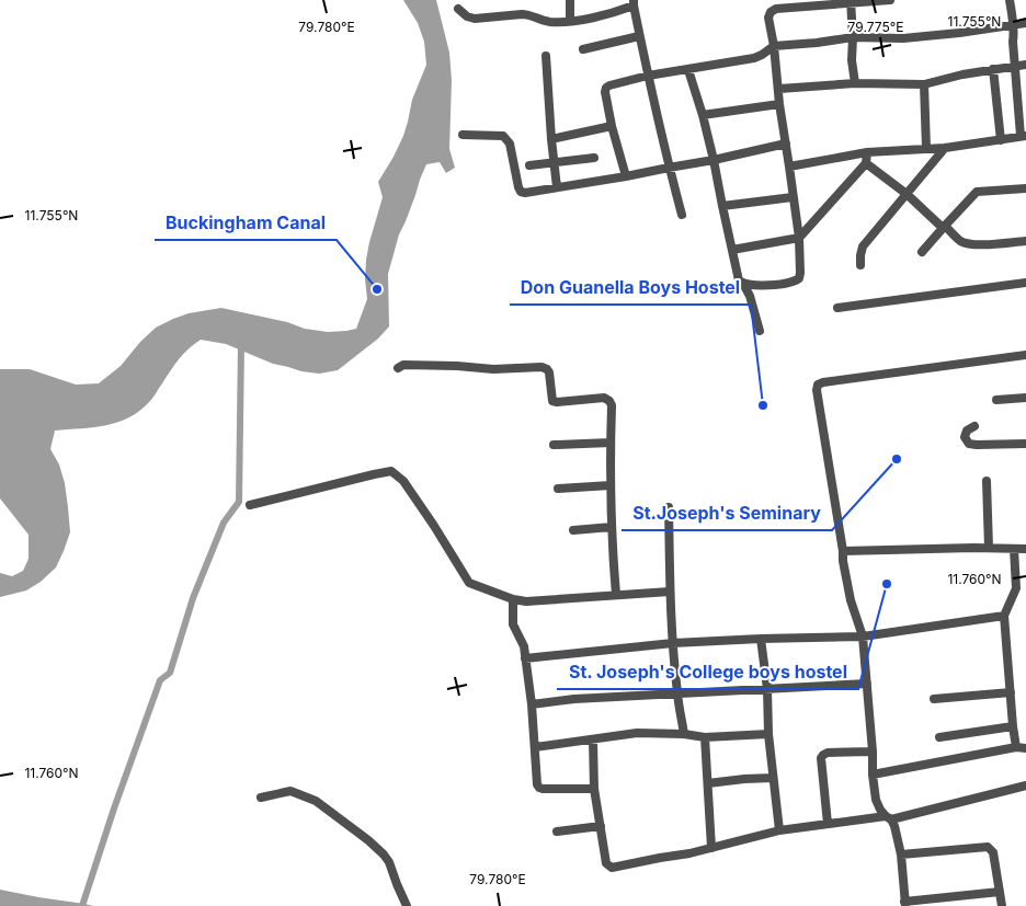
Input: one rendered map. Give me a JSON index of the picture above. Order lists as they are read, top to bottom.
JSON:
{
  "places": [
    "Buckingham Canal",
    "Don Guanella Boys Hostel",
    "St.Joseph's Seminary",
    "St. Joseph's College boys hostel"
  ],
  "coordinates": [
    "11.755°N",
    "79.780°E",
    "79.775°E",
    "11.760°N"
  ]
}
